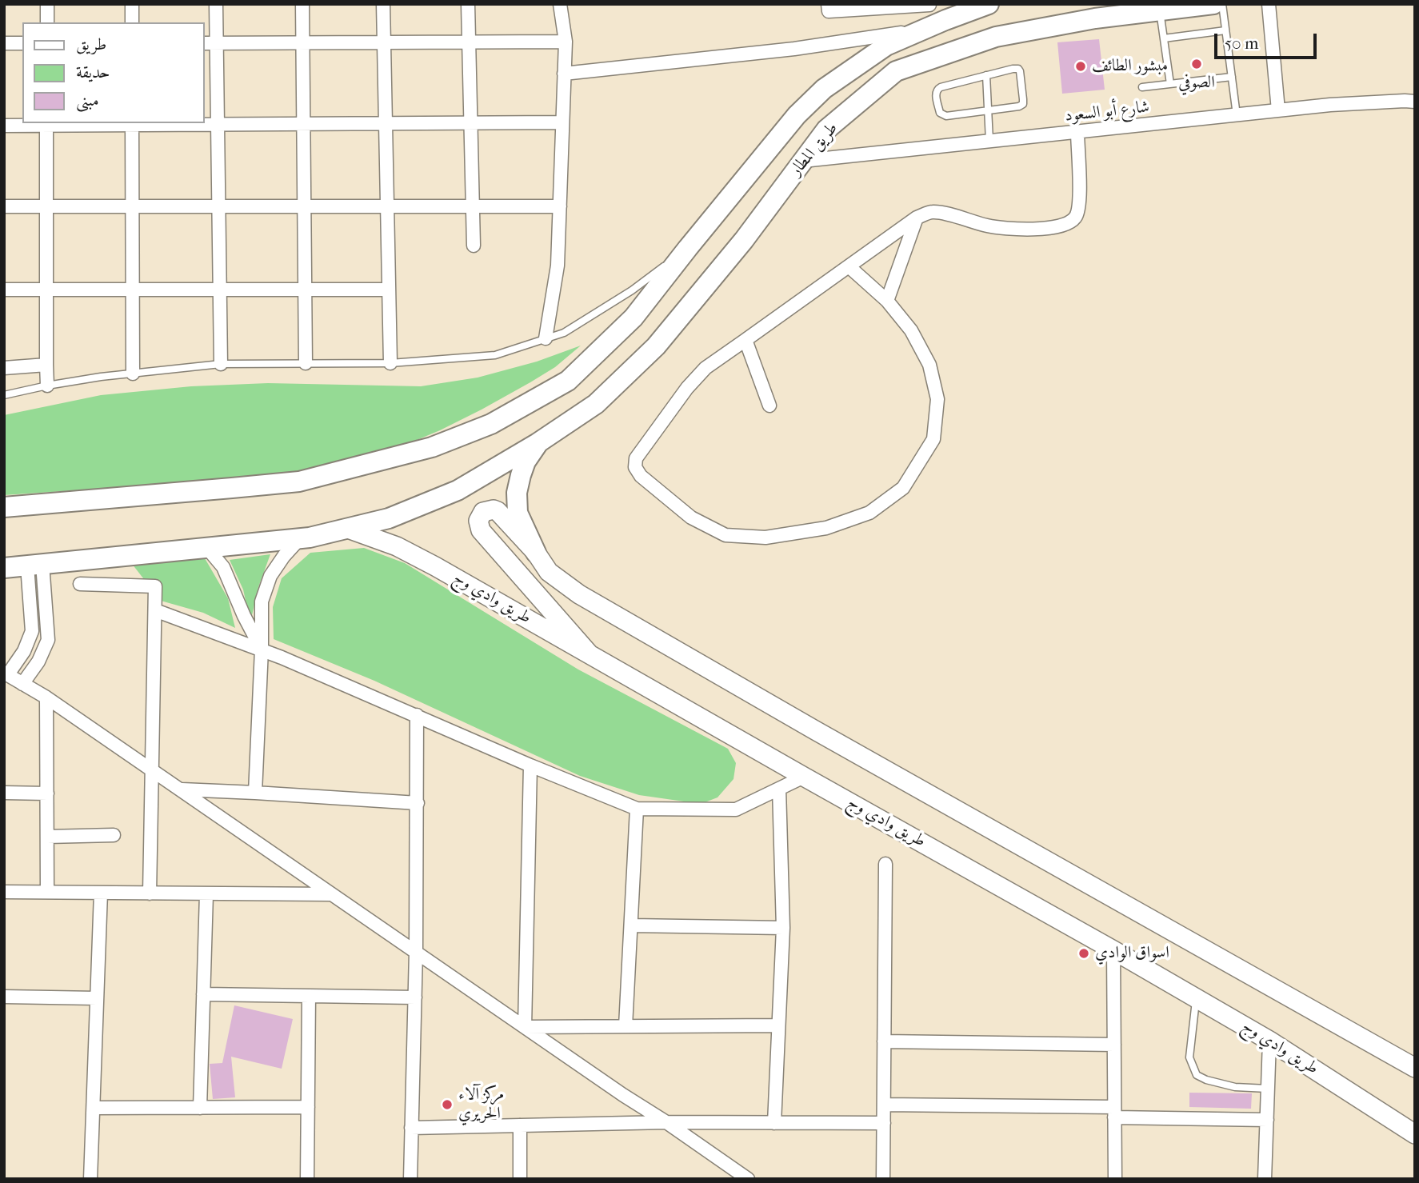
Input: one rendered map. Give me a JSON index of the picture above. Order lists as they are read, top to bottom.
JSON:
{
  "streets": {
    "main road": ["طريق المطار"],
    "street": ["شارع أبو السعود", "طريق وادي وج"]
  },
  "crossings": [
    ["شارع أبو السعود", "طريق المطار"]
  ],
  "places": [
    "الصوفي",
    "مبشور الطائف",
    "اسواق الوادي",
    "مركز آلاء الحريري"
  ],
  "legend": ["طريق", "حديقة", "مبنى"],
  "scale_bar": "50 m"
}
